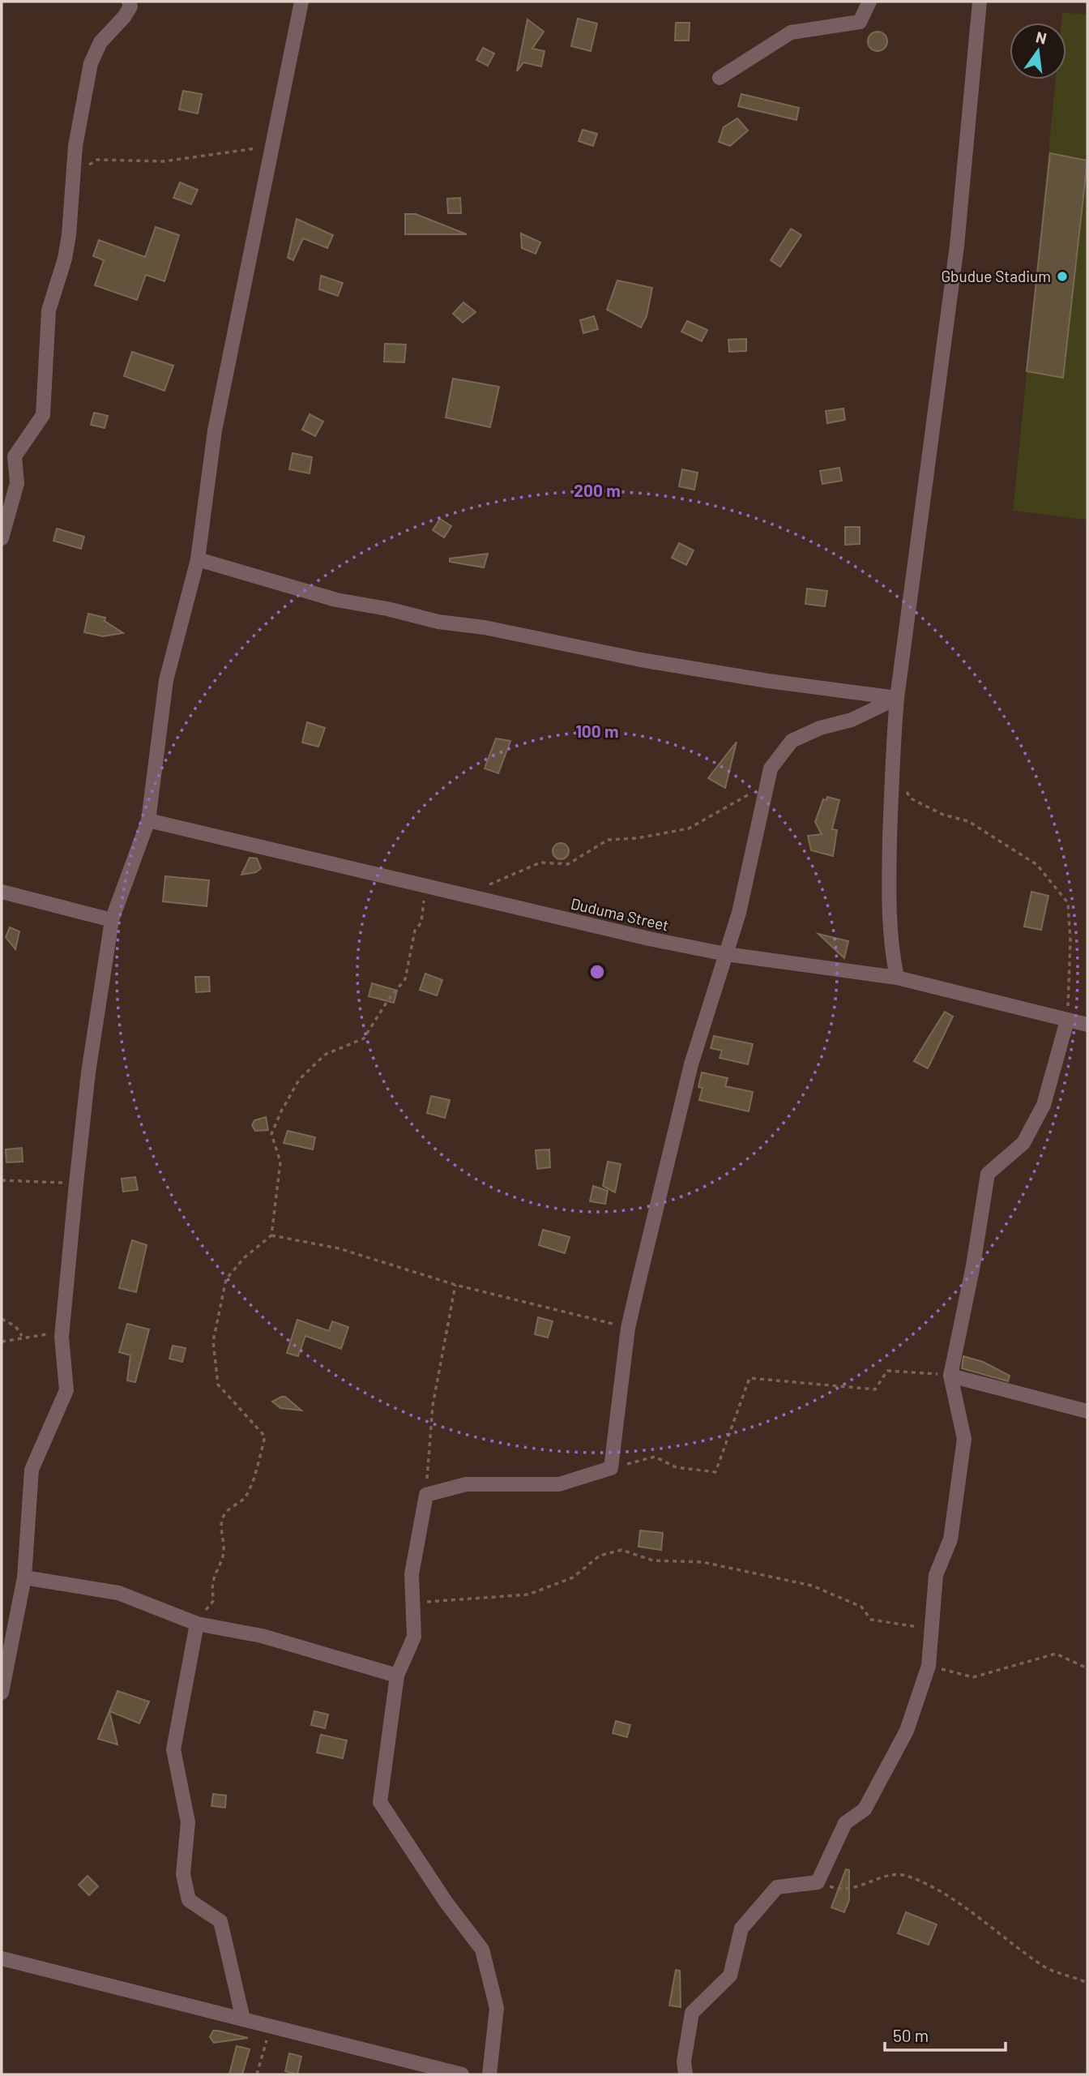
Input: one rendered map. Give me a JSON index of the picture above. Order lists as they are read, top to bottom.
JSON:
{
  "streets": {
    "street": ["Duduma Street"]
  },
  "places": ["Gbudue Stadium"],
  "scale_bar": "50 m",
  "north": "top",
  "rings": ["200 m", "100 m"]
}
